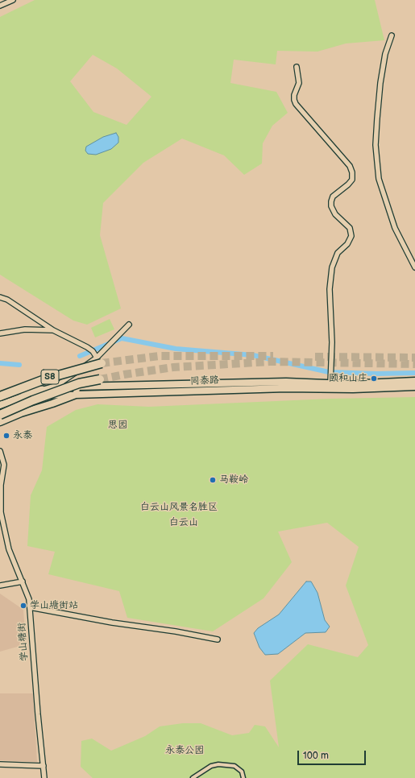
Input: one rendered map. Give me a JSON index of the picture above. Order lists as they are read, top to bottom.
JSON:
{
  "streets": {
    "highway": ["S8"],
    "main road": ["同泰路"],
    "street": ["学山塘街"]
  },
  "parks": [
    "思园",
    "白云山风景名胜区",
    "白云山",
    "永泰公园"
  ],
  "places": [
    "颐和山庄",
    "永泰",
    "马鞍岭",
    "学山塘街站"
  ],
  "scale_bar": "100 m"
}
